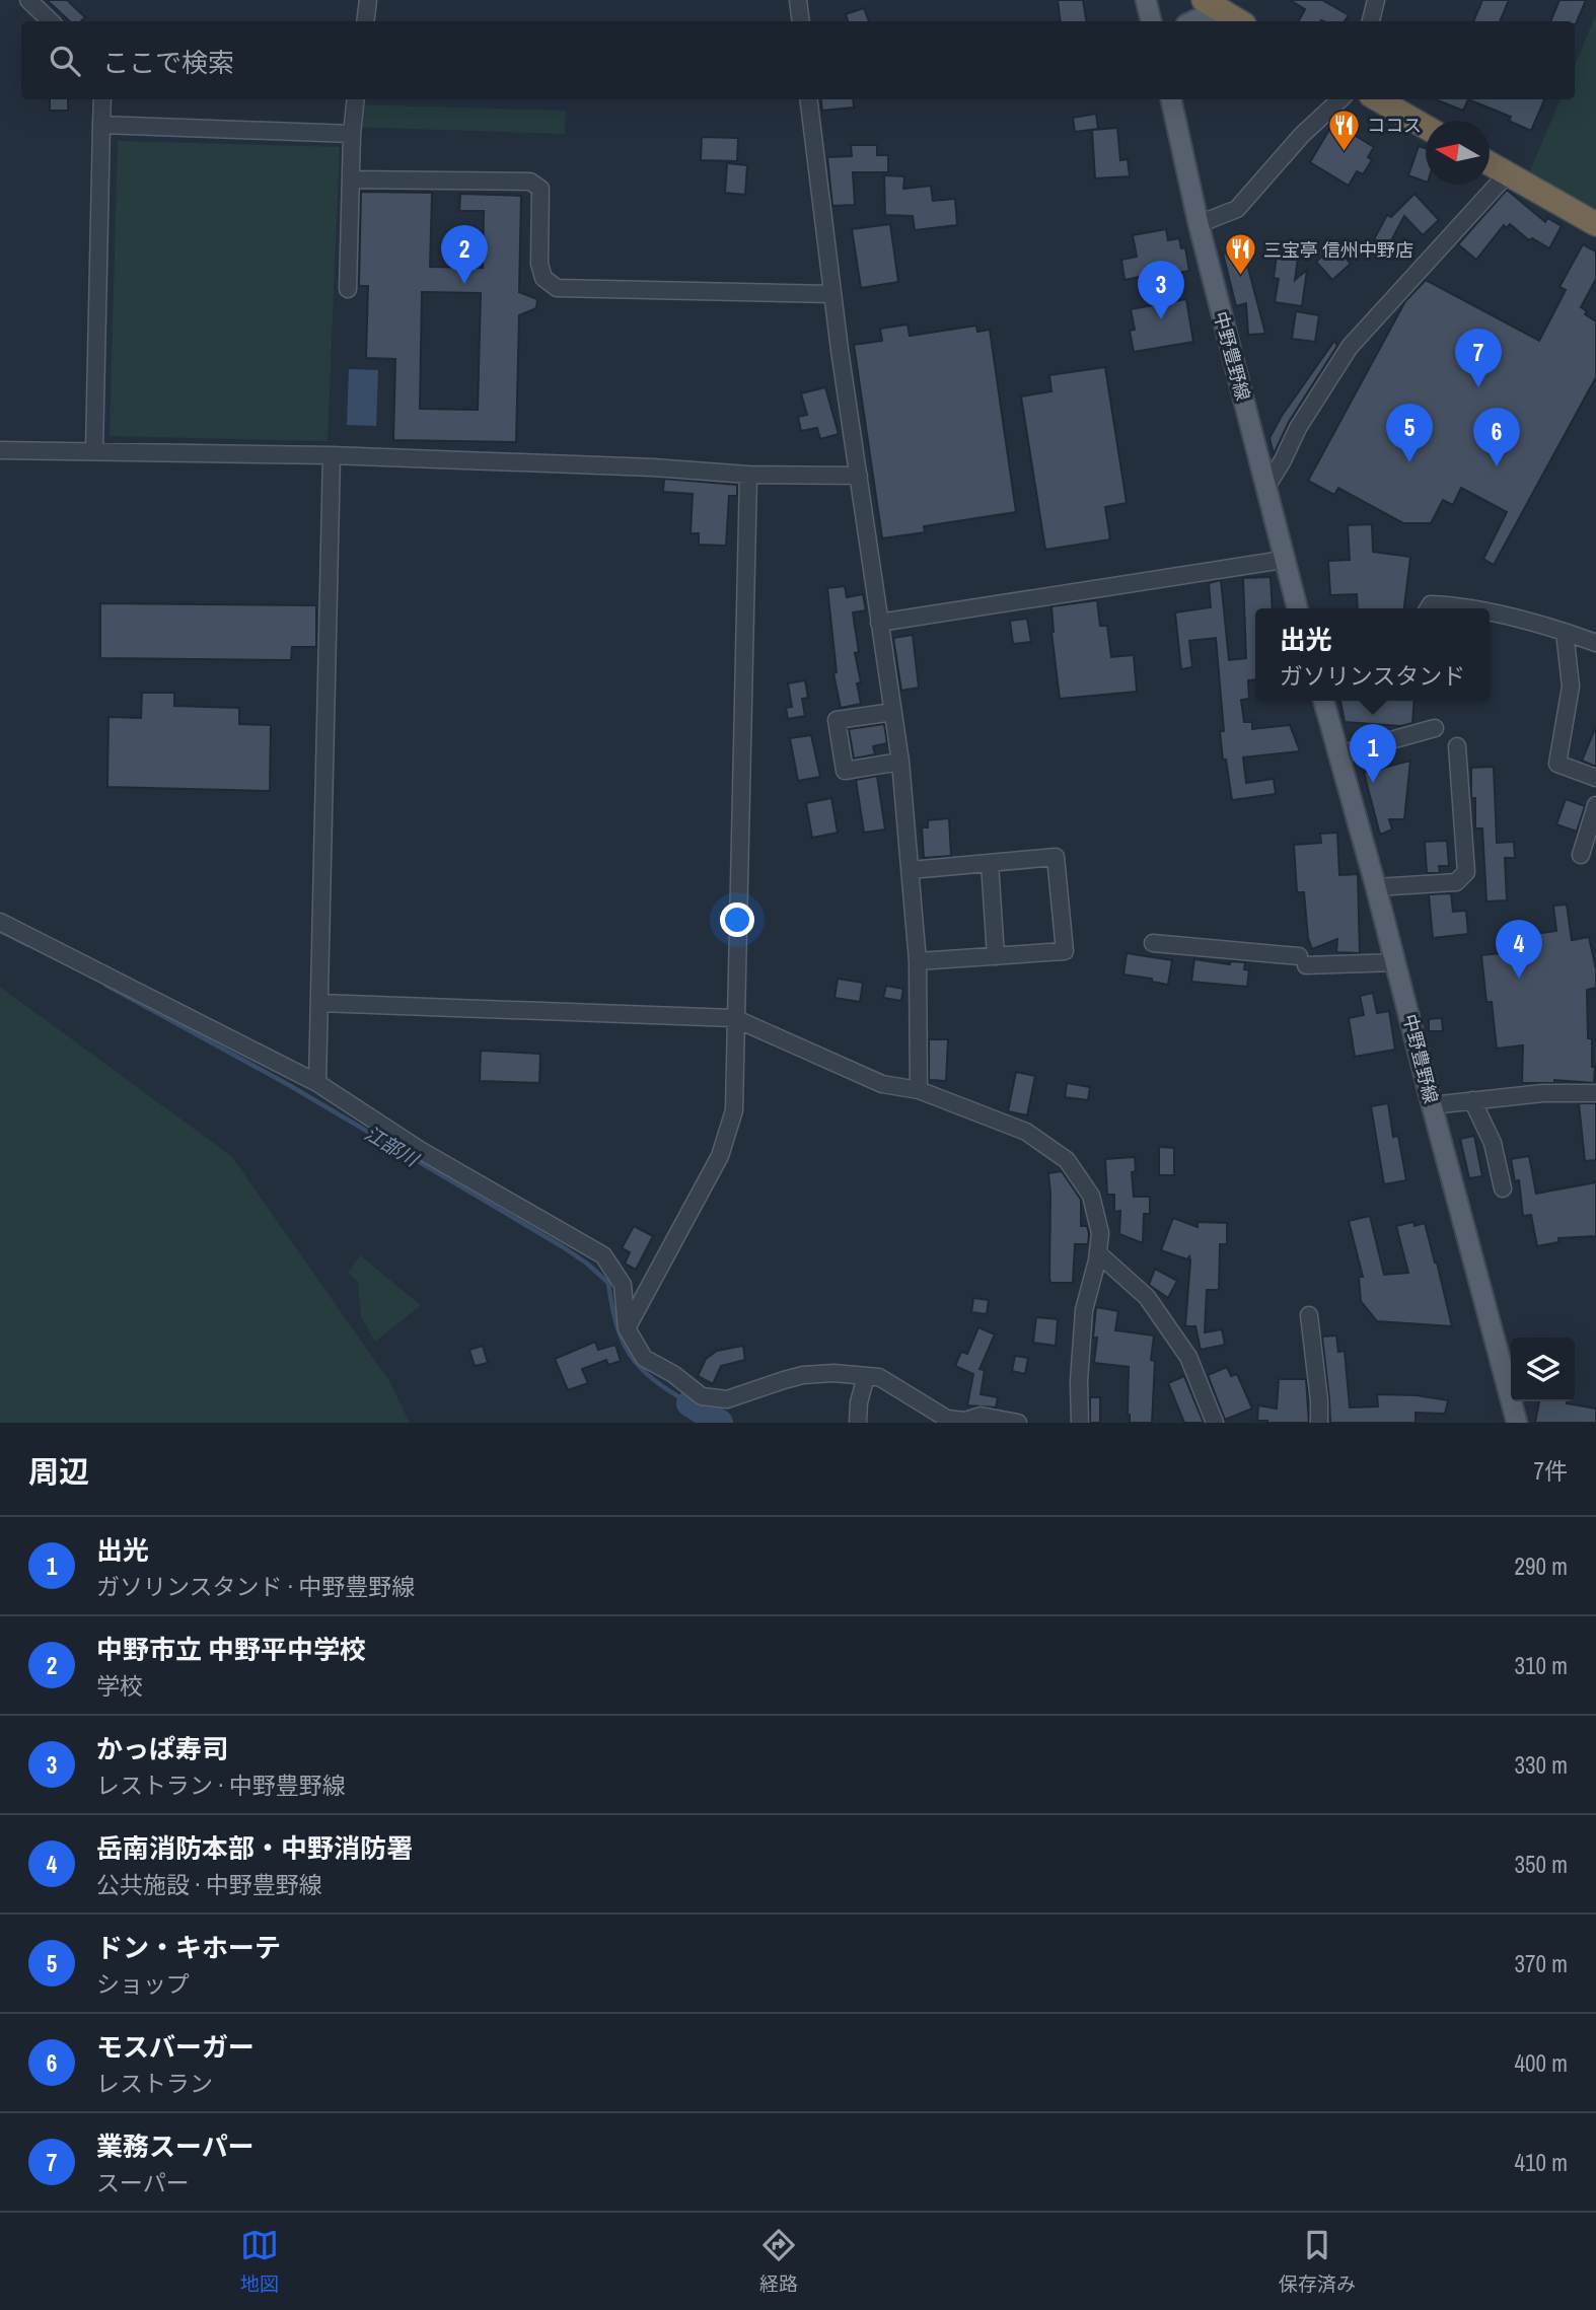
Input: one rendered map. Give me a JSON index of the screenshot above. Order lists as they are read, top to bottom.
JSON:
{
  "streets": {
    "main road": ["中野豊野線"]
  },
  "water": ["江部川"],
  "places": {
    "restaurant": ["ココス", "三宝亭 信州中野店"]
  },
  "north": "left",
  "page": {
    "search": "ここで検索",
    "pins": [
      "2",
      "3",
      "7",
      "5",
      "6",
      "1",
      "4"
    ],
    "popup": ["出光", "ガソリンスタンド"],
    "heading": ["周辺", "7件"],
    "list": [
      {
        "mark": "1",
        "name": "出光",
        "note": "ガソリンスタンド · 中野豊野線",
        "value": "290 m"
      },
      {
        "mark": "2",
        "name": "中野市立 中野平中学校",
        "note": "学校",
        "value": "310 m"
      },
      {
        "mark": "3",
        "name": "かっぱ寿司",
        "note": "レストラン · 中野豊野線",
        "value": "330 m"
      },
      {
        "mark": "4",
        "name": "岳南消防本部・中野消防署",
        "note": "公共施設 · 中野豊野線",
        "value": "350 m"
      },
      {
        "mark": "5",
        "name": "ドン・キホーテ",
        "note": "ショップ",
        "value": "370 m"
      },
      {
        "mark": "6",
        "name": "モスバーガー",
        "note": "レストラン",
        "value": "400 m"
      },
      {
        "mark": "7",
        "name": "業務スーパー",
        "note": "スーパー",
        "value": "410 m"
      }
    ],
    "nav": ["地図", "経路", "保存済み"]
  }
}
